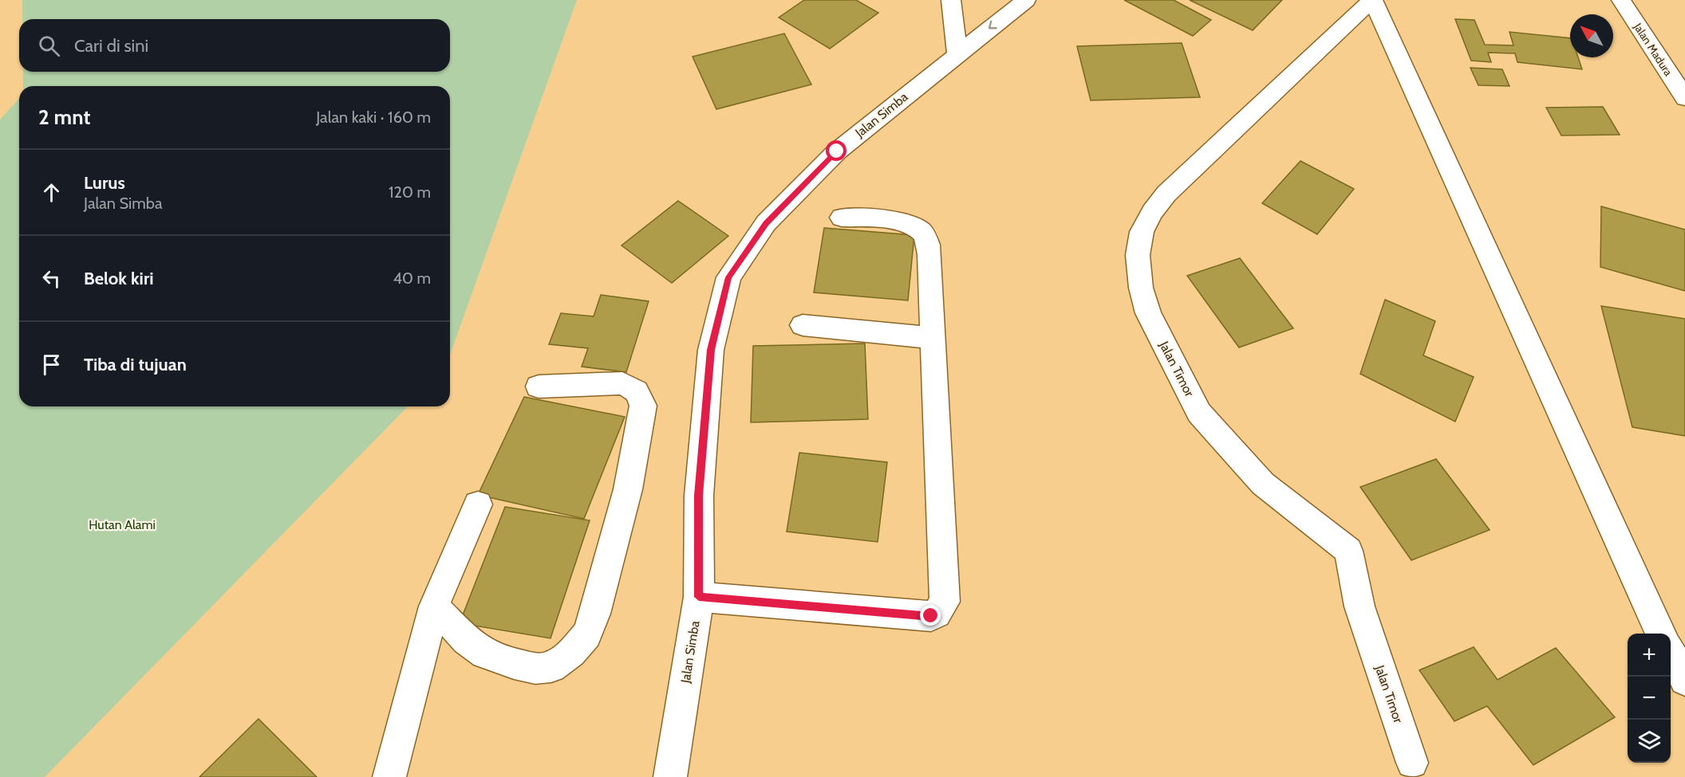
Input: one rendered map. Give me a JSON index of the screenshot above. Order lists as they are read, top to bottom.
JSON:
{
  "streets": {
    "street": ["Jalan Madura", "Jalan Simba", "Jalan Timor"]
  },
  "parks": ["Hutan Alami"],
  "north": "top left",
  "page": {
    "search": "Cari di sini",
    "heading": ["2 mnt", "Jalan kaki · 160 m"],
    "list": [
      ["Lurus", "Jalan Simba", "120 m"],
      ["Belok kiri", "40 m"],
      "Tiba di tujuan"
    ],
    "map_buttons": ["+", "−"]
  }
}
